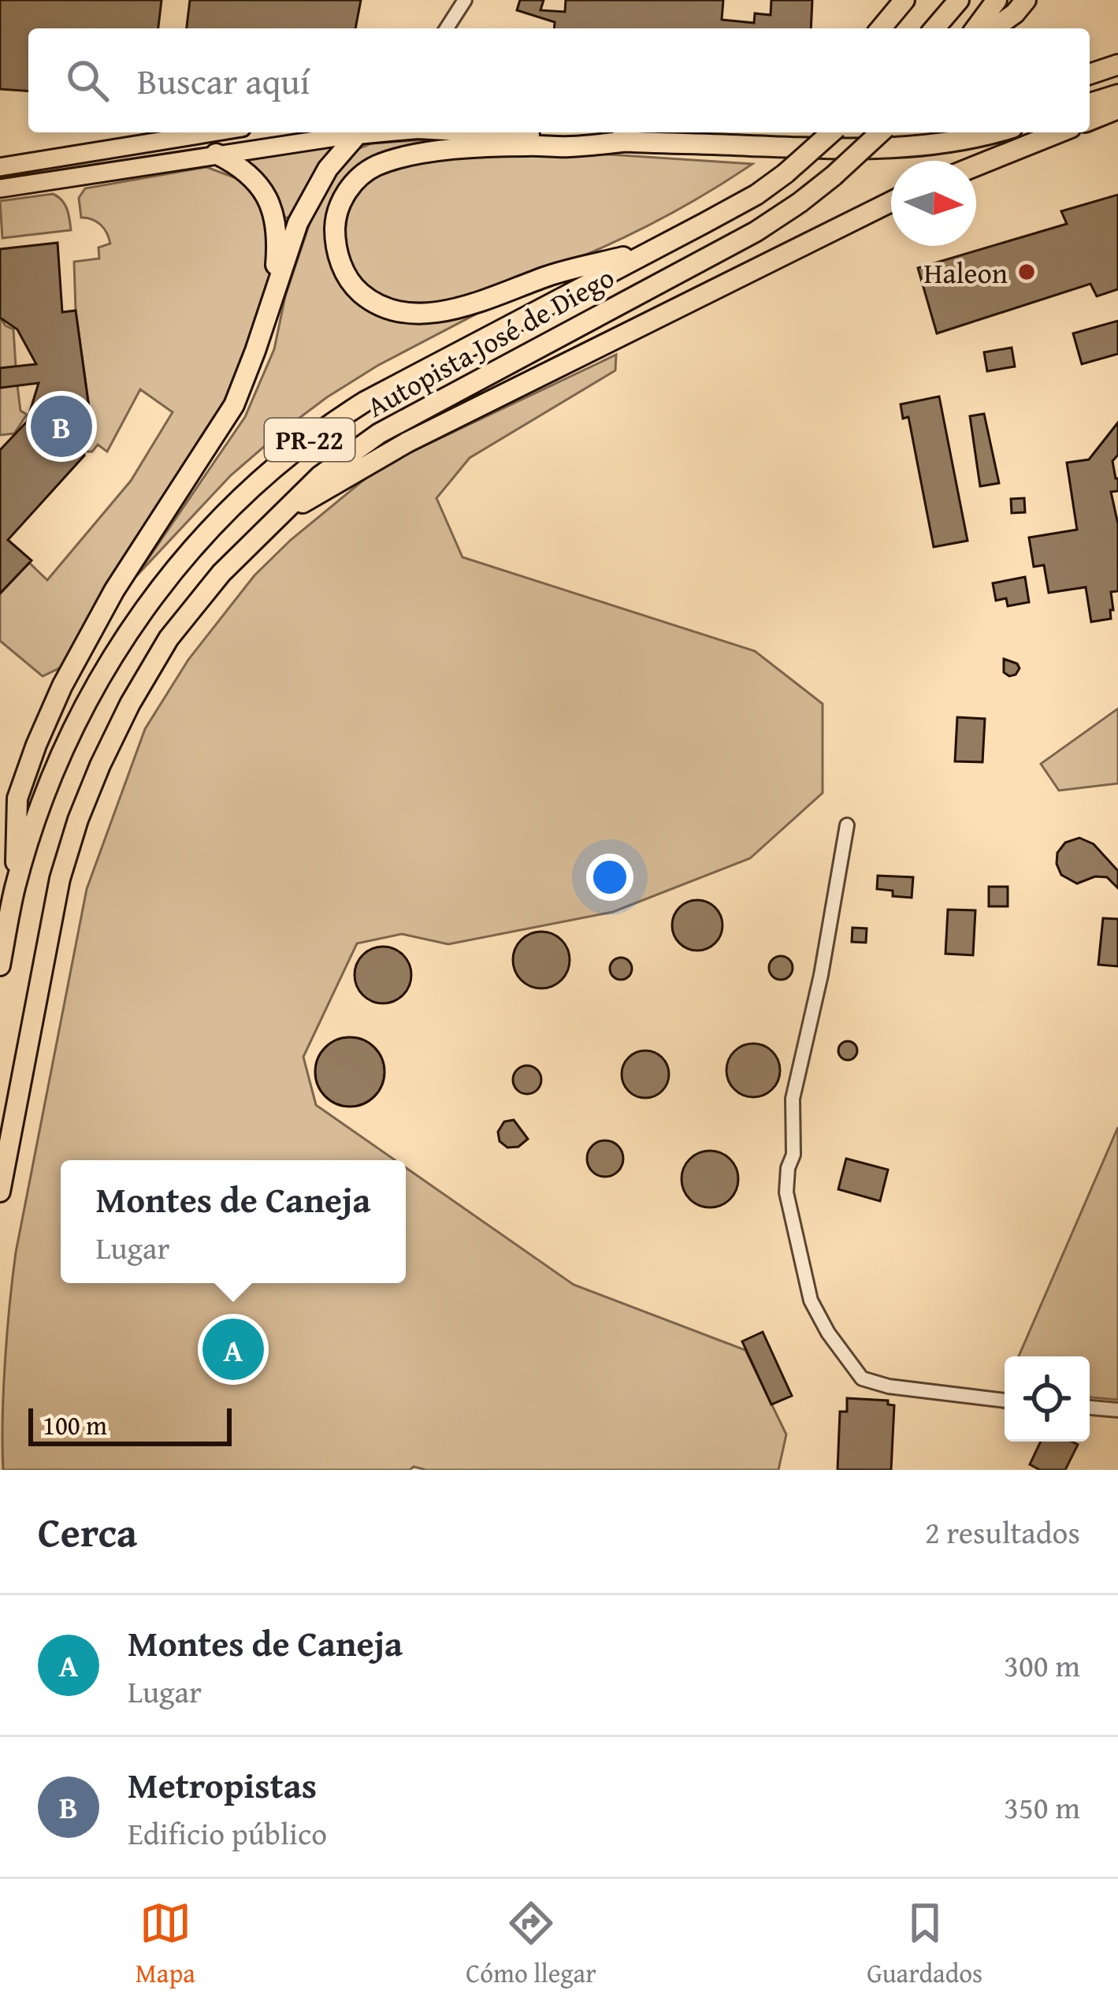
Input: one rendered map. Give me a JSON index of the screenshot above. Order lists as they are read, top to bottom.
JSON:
{
  "streets": {
    "highway": ["Autopista José de Diego", "PR-22"]
  },
  "places": ["Haleon"],
  "scale_bar": "100 m",
  "north": "right",
  "page": {
    "search": "Buscar aquí",
    "pins": ["B", "A"],
    "popup": ["Montes de Caneja", "Lugar"],
    "scale": "100 m",
    "heading": ["Cerca", "2 resultados"],
    "list": [
      {
        "mark": "A",
        "name": "Montes de Caneja",
        "note": "Lugar",
        "value": "300 m"
      },
      {
        "mark": "B",
        "name": "Metropistas",
        "note": "Edificio público",
        "value": "350 m"
      }
    ],
    "nav": ["Mapa", "Cómo llegar", "Guardados"]
  }
}
